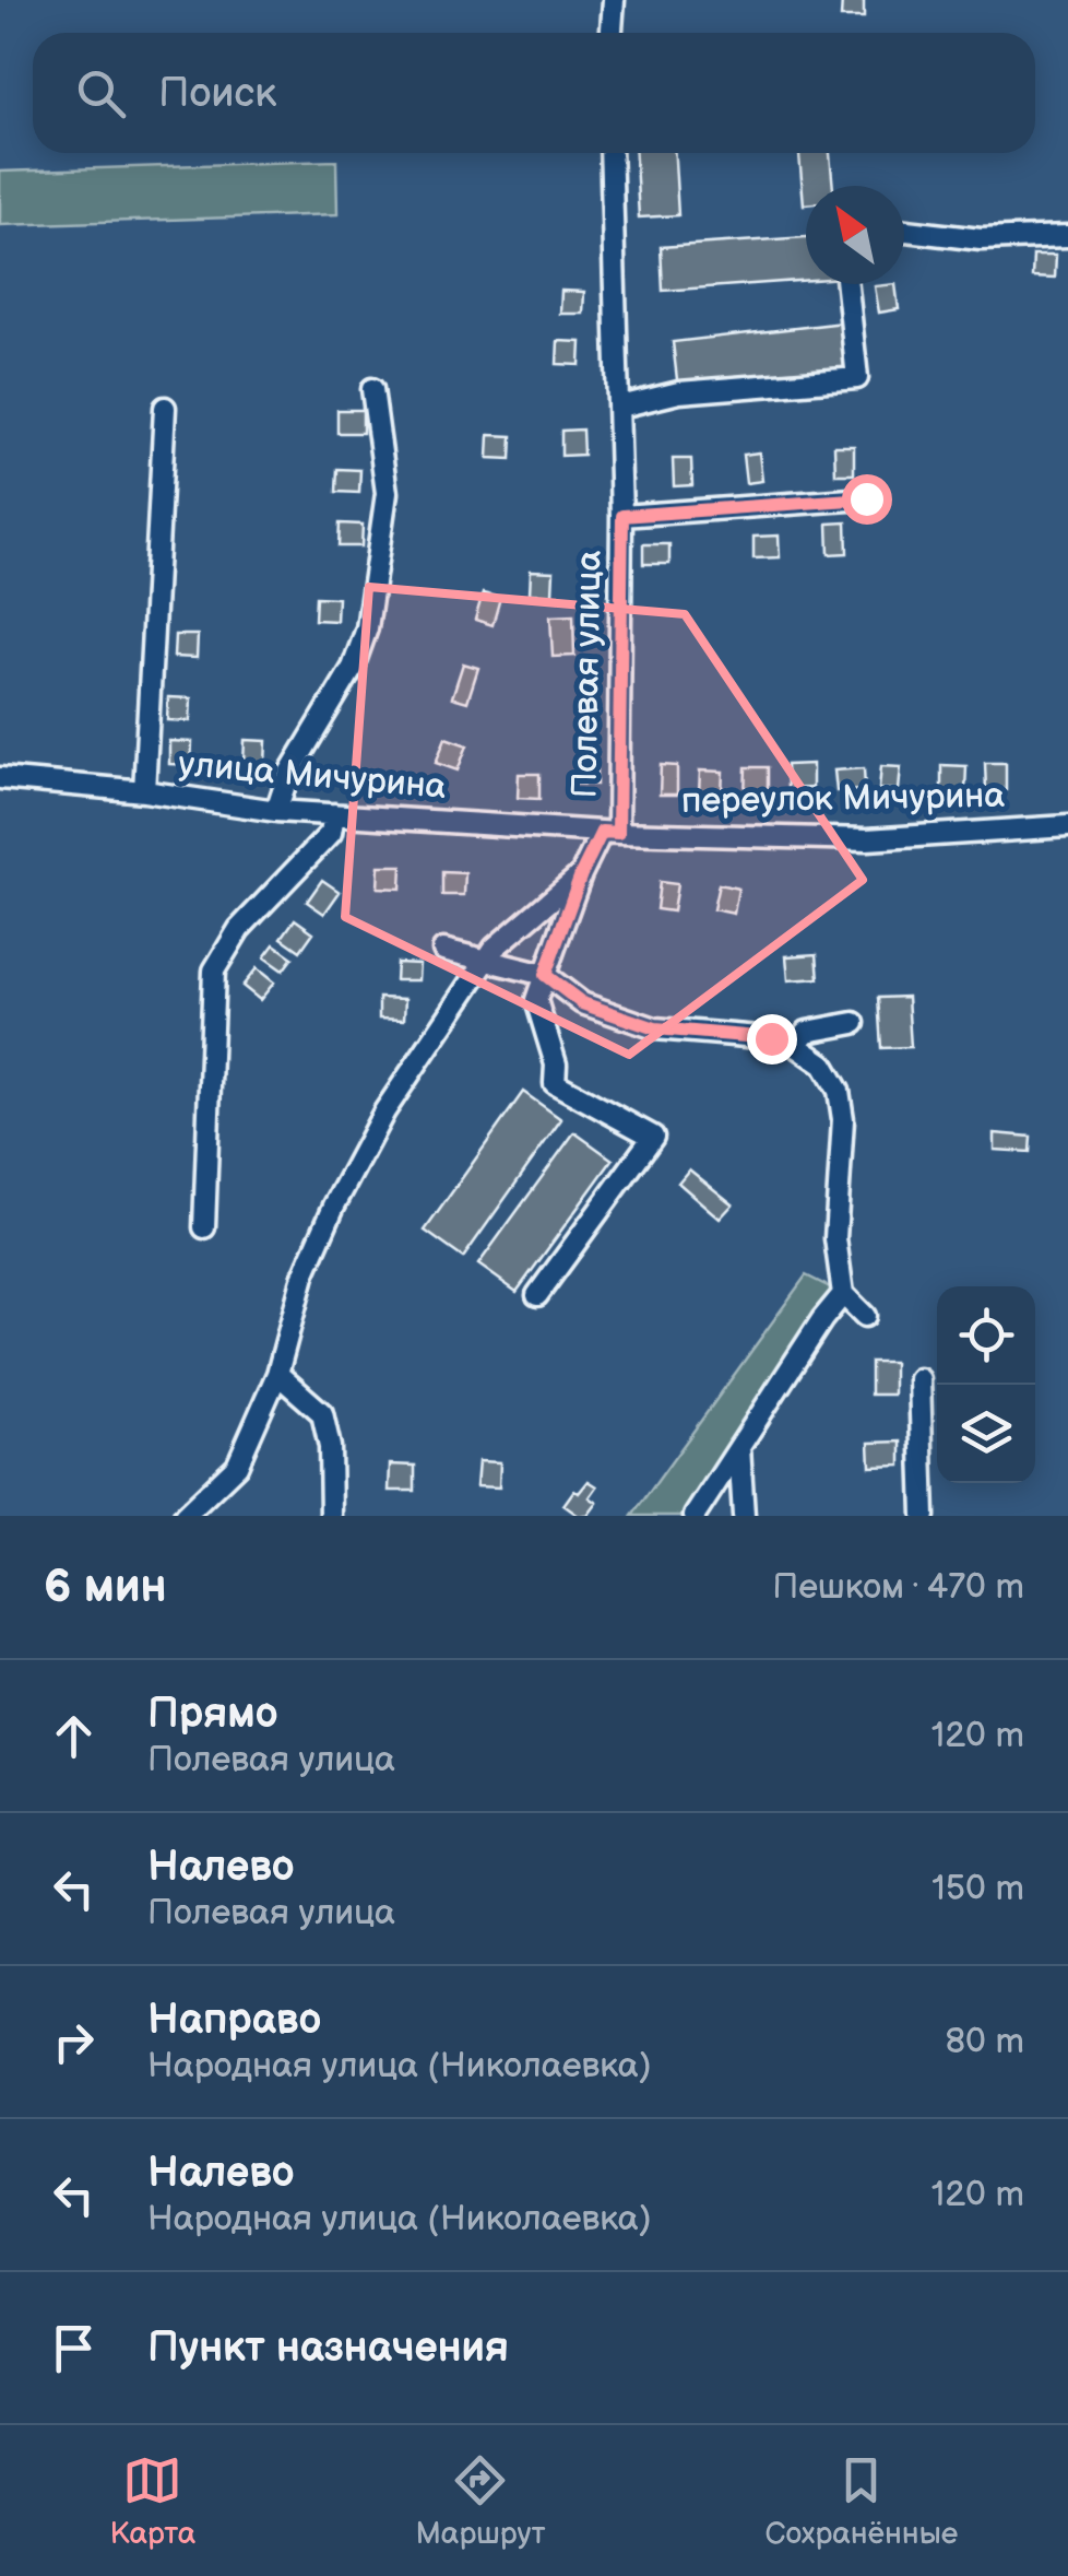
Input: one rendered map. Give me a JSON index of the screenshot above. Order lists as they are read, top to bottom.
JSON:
{
  "streets": {
    "street": ["Полевая улица", "улица Мичурина", "переулок Мичурина"]
  },
  "crossings": [
    ["Полевая улица", "улица Мичурина"],
    ["Полевая улица", "переулок Мичурина"],
    ["улица Мичурина", "переулок Мичурина"]
  ],
  "north": "top left",
  "page": {
    "search": "Поиск",
    "heading": ["6 мин", "Пешком · 470 m"],
    "list": [
      ["Прямо", "Полевая улица", "120 m"],
      ["Налево", "Полевая улица", "150 m"],
      ["Направо", "Народная улица (Николаевка)", "80 m"],
      ["Налево", "Народная улица (Николаевка)", "120 m"],
      "Пункт назначения"
    ],
    "nav": ["Карта", "Маршрут", "Сохранённые"]
  }
}
